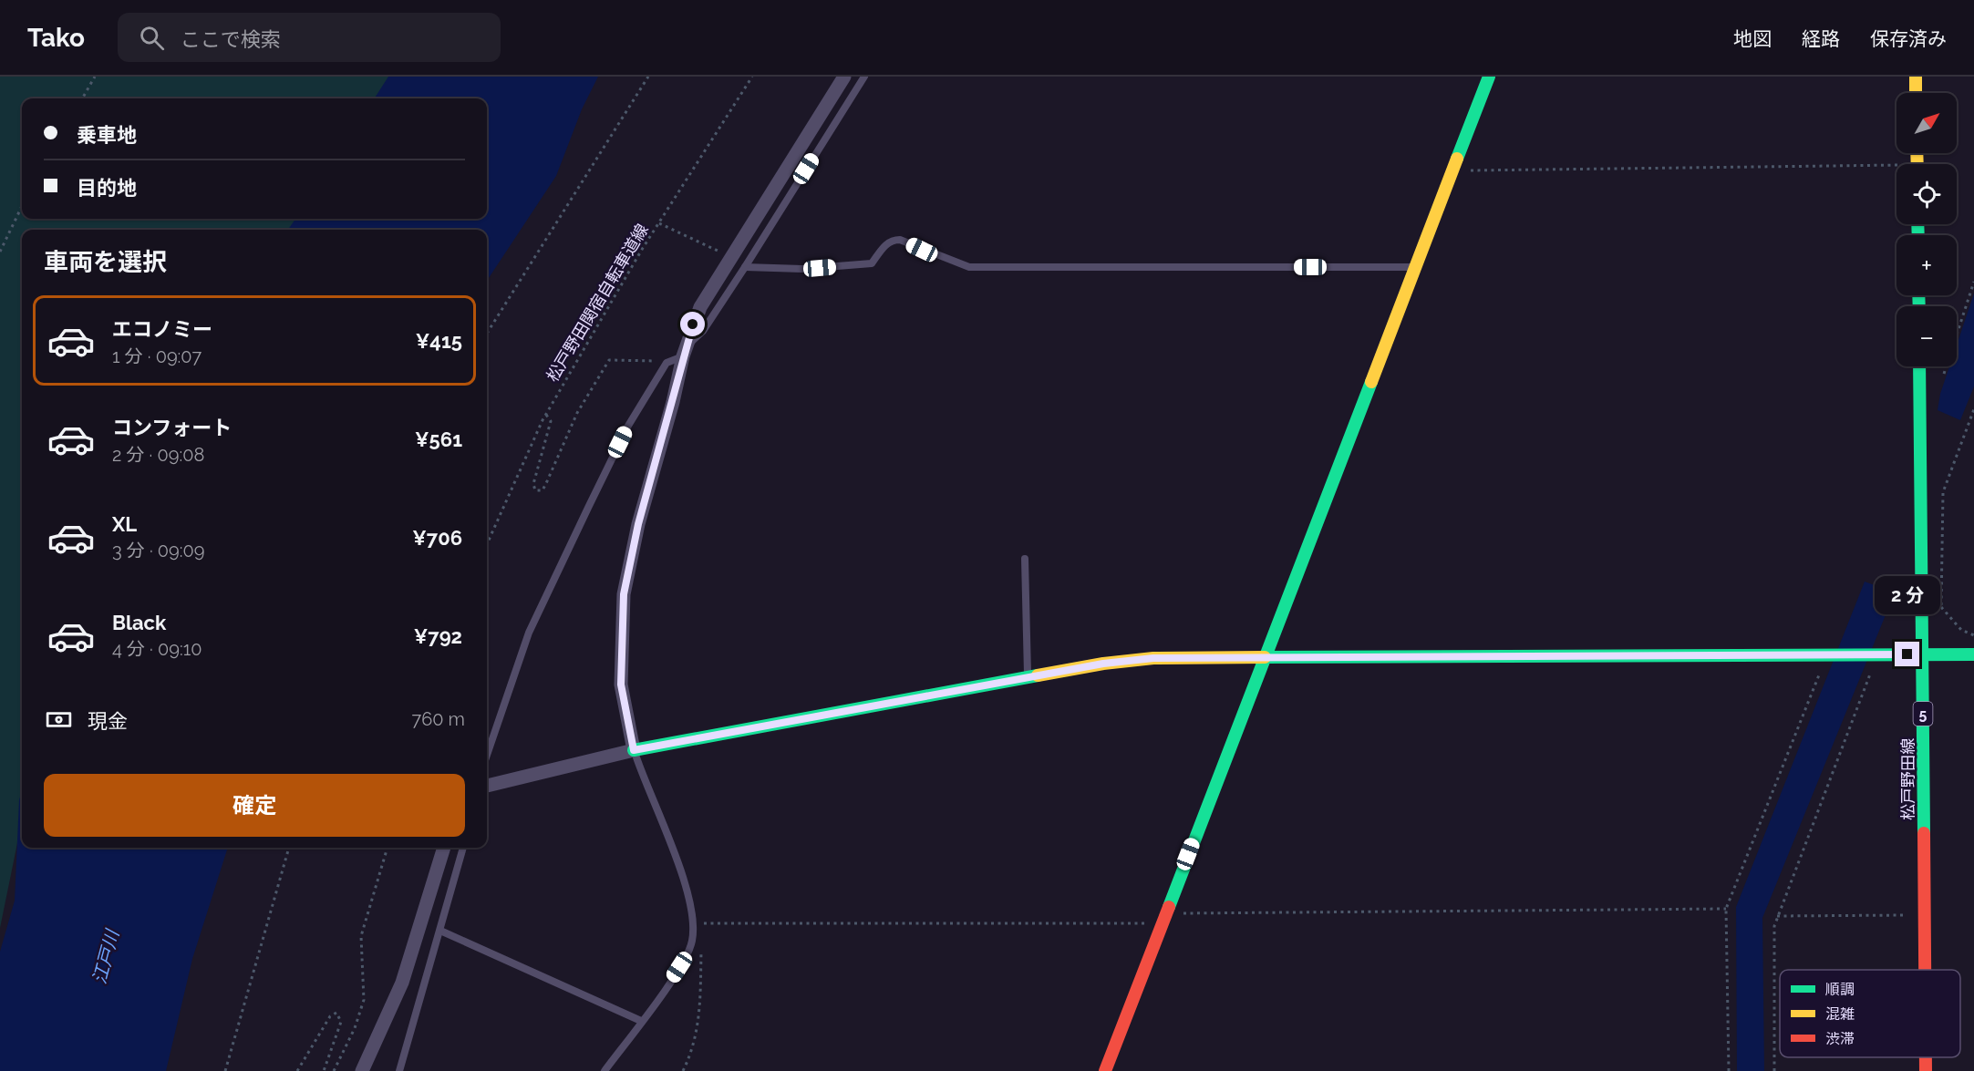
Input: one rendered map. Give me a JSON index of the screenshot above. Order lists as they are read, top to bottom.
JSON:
{
  "streets": {
    "street": ["5", "松戸野田線"],
    "path": ["松戸野田関宿自転車道線"]
  },
  "water": ["江戸川"],
  "legend": ["順調", "混雑", "渋滞"],
  "north": "top right",
  "page": {
    "header": "Tako",
    "search": "ここで検索",
    "nav": ["地図", "経路", "保存済み"],
    "map_buttons": ["+", "−"],
    "banner": ["乗車地", "目的地"],
    "heading": "車両を選択",
    "list": [
      {
        "name": "エコノミー",
        "note": "1 分 · 09:07",
        "value": "¥415"
      },
      {
        "name": "コンフォート",
        "note": "2 分 · 09:08",
        "value": "¥561"
      },
      {
        "name": "XL",
        "note": "3 分 · 09:09",
        "value": "¥706"
      },
      {
        "name": "Black",
        "note": "4 分 · 09:10",
        "value": "¥792"
      }
    ],
    "bubble": "2 分",
    "pay": ["現金", "760 m"],
    "buttons": "確定"
  }
}
